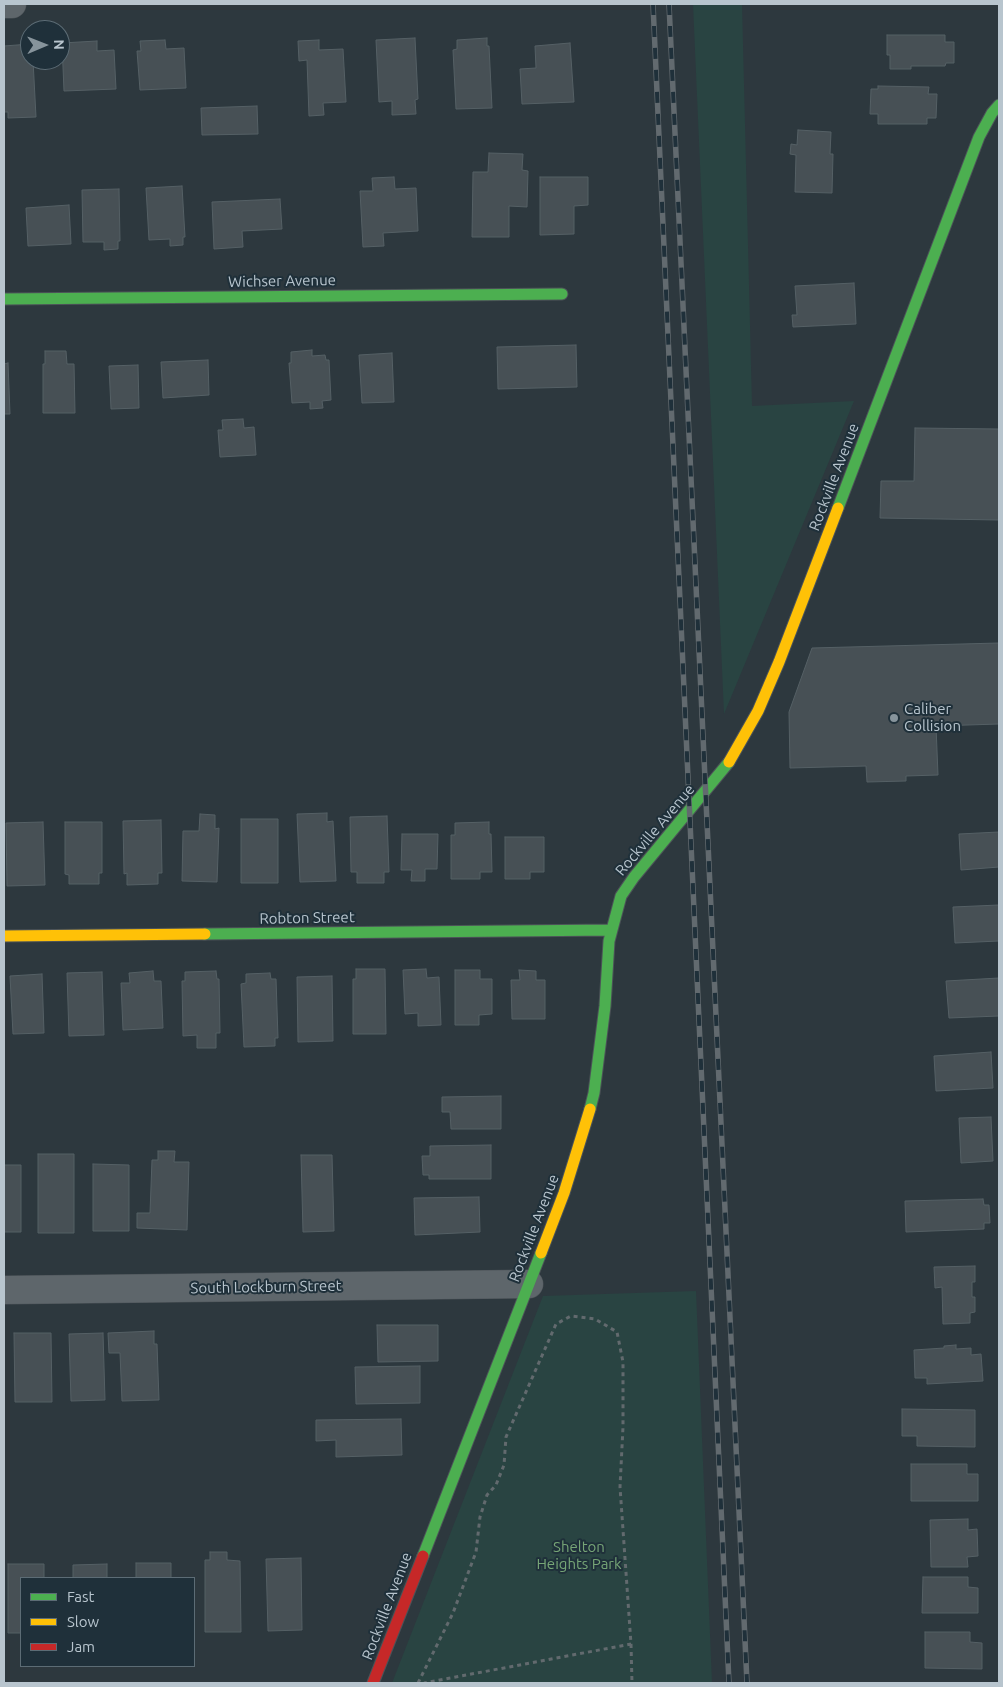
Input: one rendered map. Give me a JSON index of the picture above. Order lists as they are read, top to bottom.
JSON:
{
  "streets": {
    "street": [
      "Wichser Avenue",
      "Rockville Avenue",
      "Robton Street",
      "South Lockburn Street"
    ]
  },
  "crossings": [
    ["Rockville Avenue", "Robton Street"],
    ["Rockville Avenue", "South Lockburn Street"]
  ],
  "parks": ["Shelton Heights Park"],
  "places": ["Caliber Collision"],
  "legend": ["Fast", "Slow", "Jam"],
  "north": "right"
}
